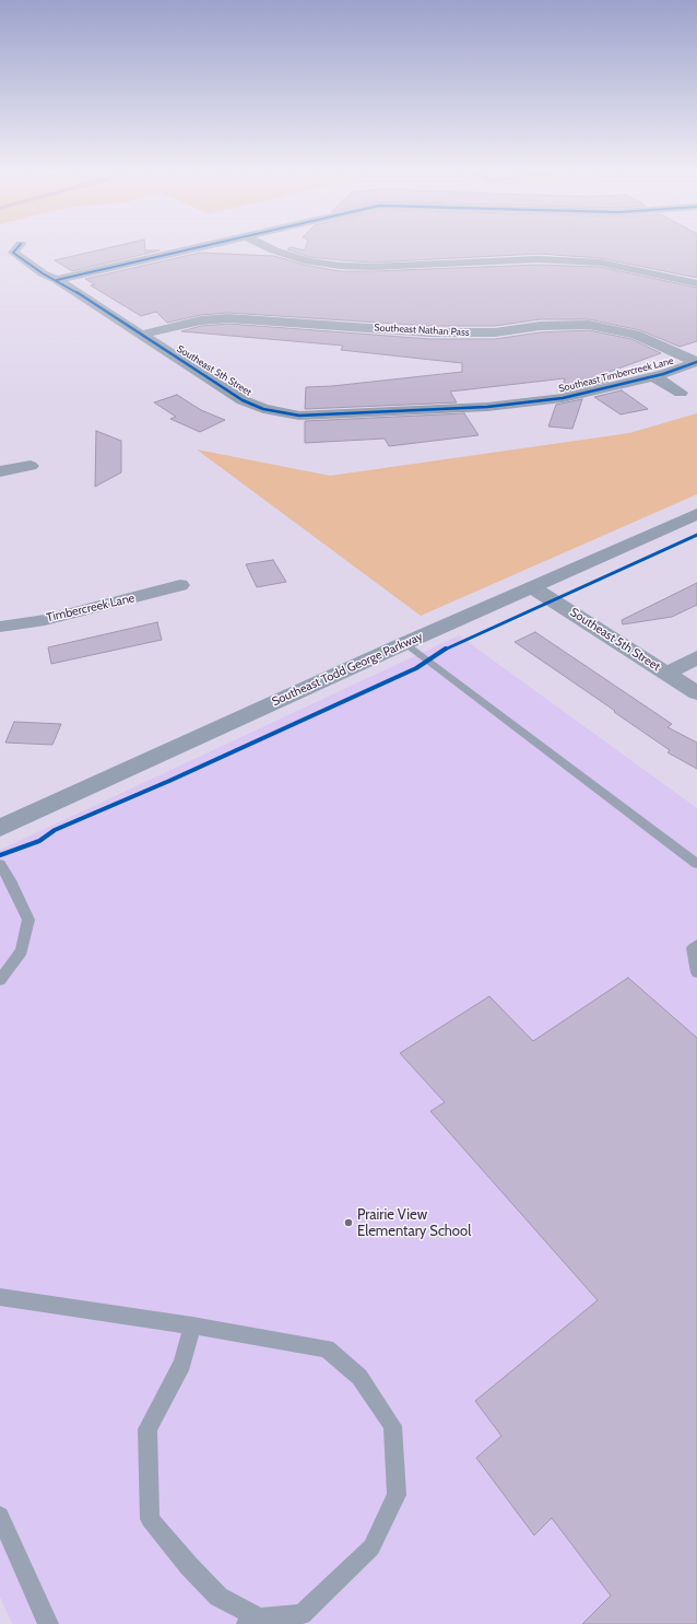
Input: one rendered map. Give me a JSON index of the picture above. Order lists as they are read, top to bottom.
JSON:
{
  "streets": {
    "main road": ["Southeast Todd George Parkway"],
    "street": [
      "Southeast Nathan Pass",
      "Southeast 5th Street",
      "Southeast Timbercreek Lane",
      "Timbercreek Lane"
    ]
  },
  "crossings": [
    ["Southeast Nathan Pass", "Southeast 5th Street"],
    ["Southeast Nathan Pass", "Southeast Timbercreek Lane"],
    ["Southeast 5th Street", "Southeast Timbercreek Lane"],
    ["Southeast 5th Street", "Southeast Todd George Parkway"]
  ],
  "places": ["Prairie View Elementary School"]
}
